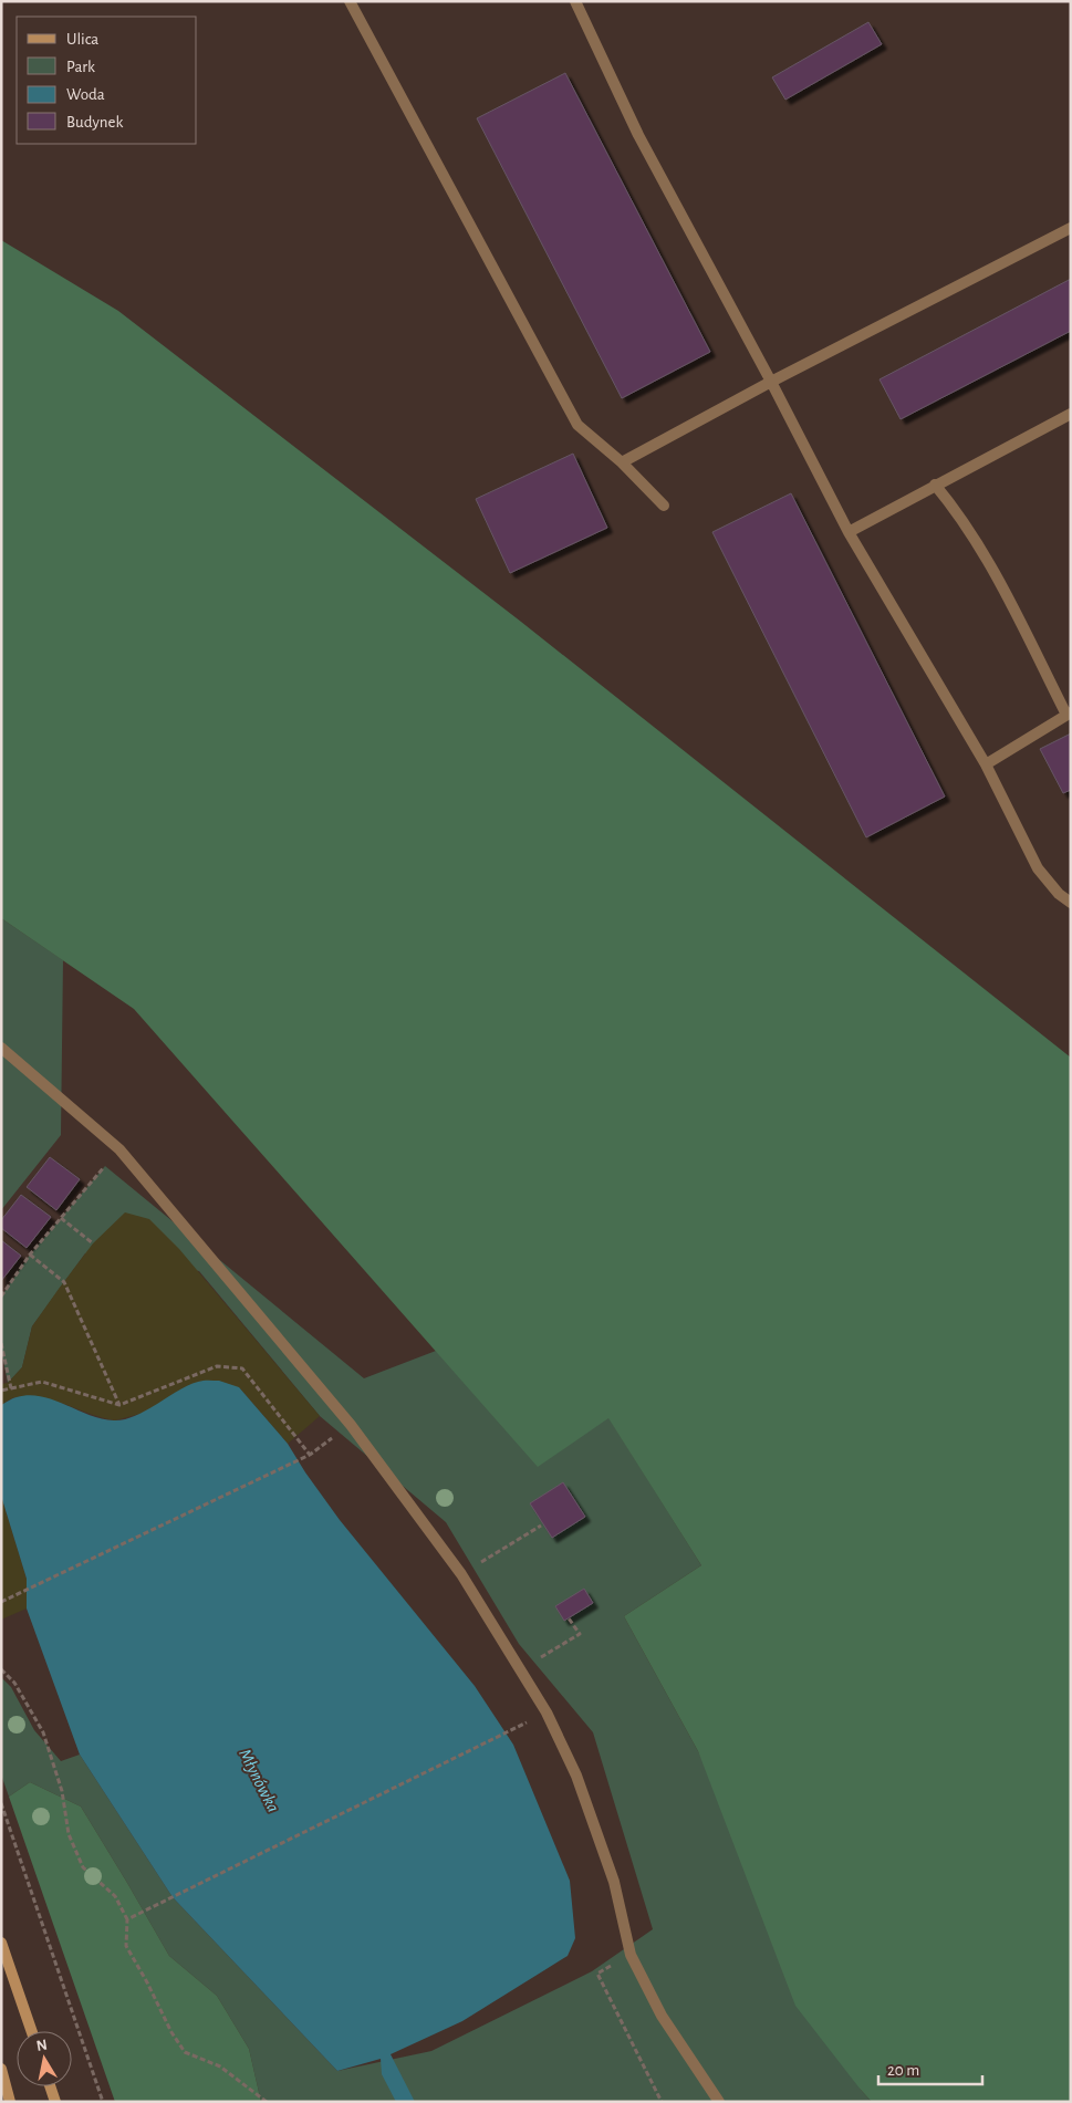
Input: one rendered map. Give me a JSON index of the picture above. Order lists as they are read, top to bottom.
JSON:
{
  "water": ["Młynówka"],
  "legend": [
    "Ulica",
    "Park",
    "Woda",
    "Budynek"
  ],
  "scale_bar": "20 m",
  "north": "top"
}
